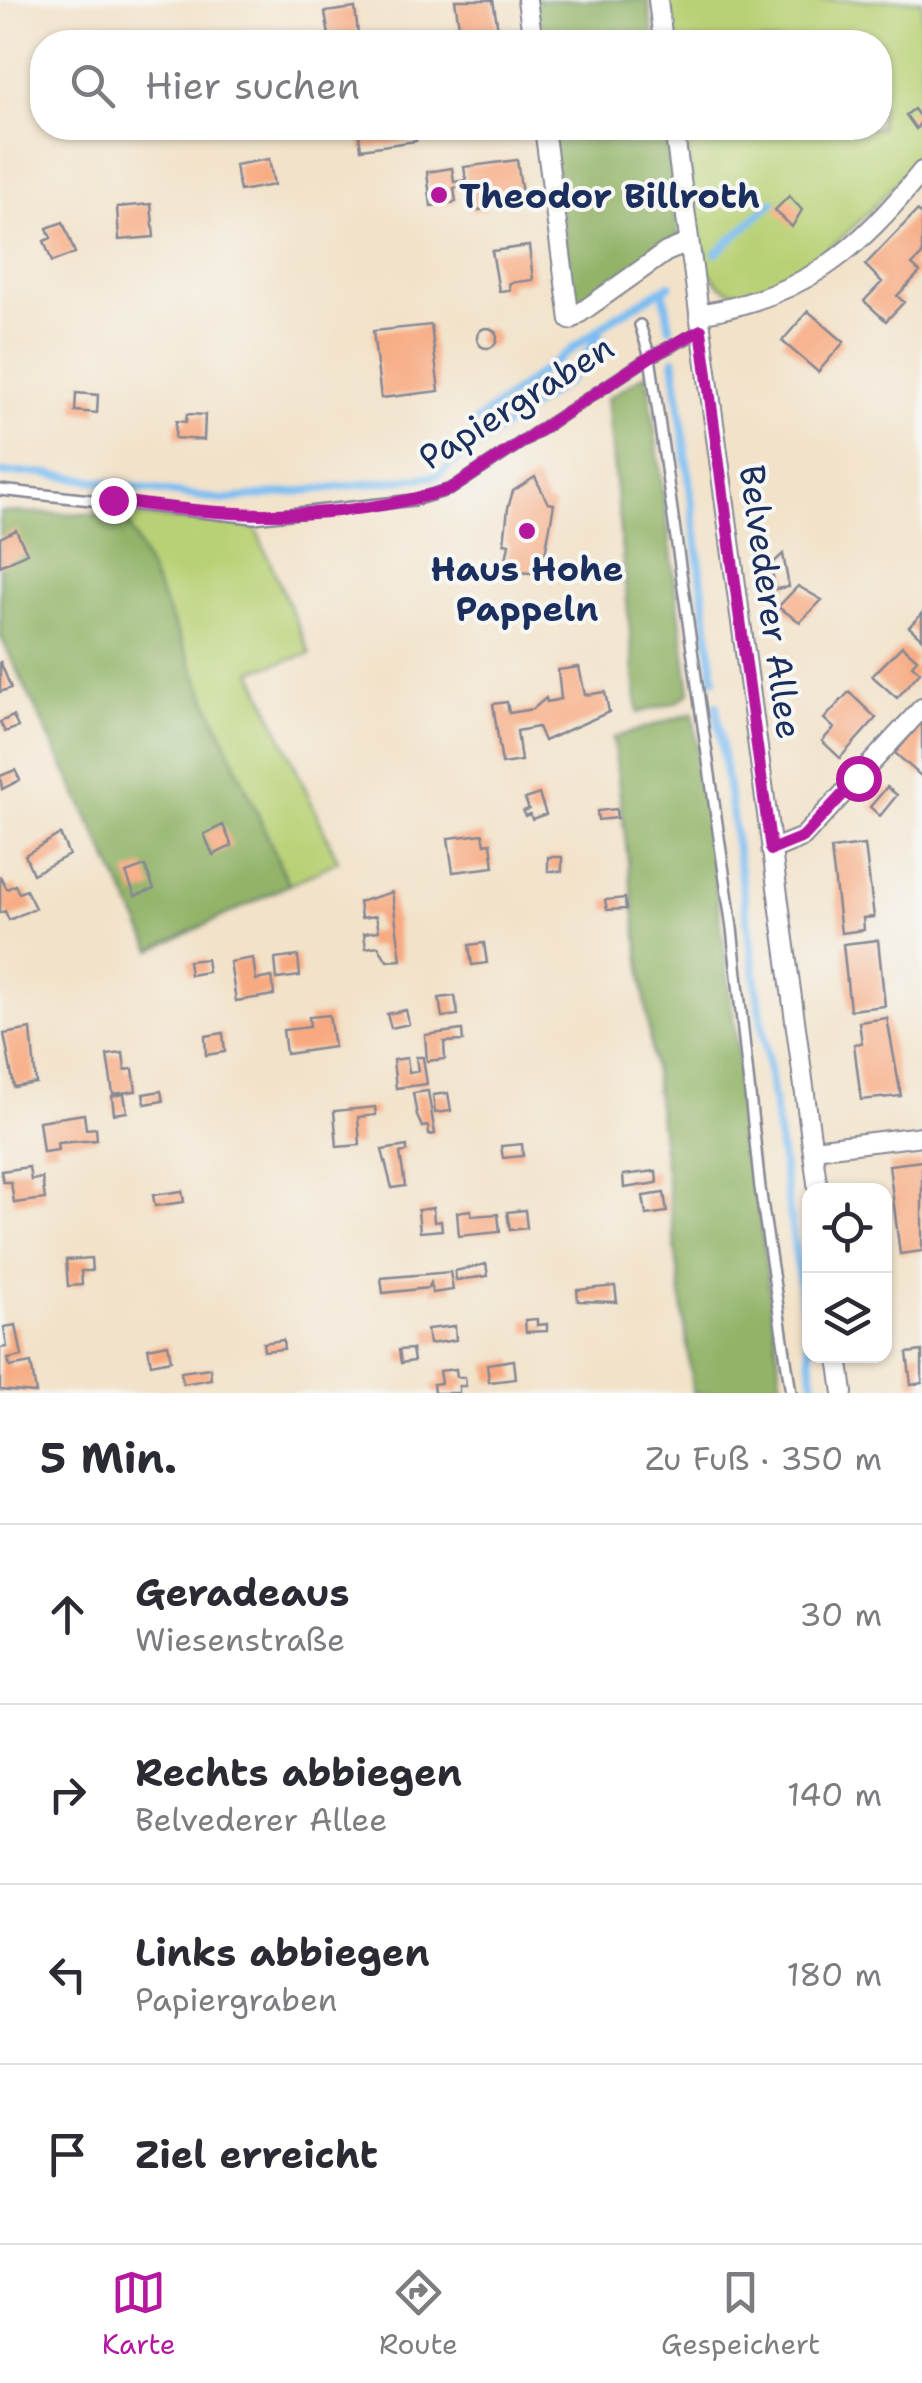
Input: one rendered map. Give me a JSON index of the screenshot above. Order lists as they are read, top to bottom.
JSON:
{
  "streets": {
    "street": ["Papiergraben", "Belvederer Allee"]
  },
  "crossings": [
    ["Papiergraben", "Belvederer Allee"]
  ],
  "places": ["Theodor Billroth", "Haus Hohe Pappeln"],
  "page": {
    "search": "Hier suchen",
    "heading": ["5 Min.", "Zu Fuß · 350 m"],
    "list": [
      ["Geradeaus", "Wiesenstraße", "30 m"],
      ["Rechts abbiegen", "Belvederer Allee", "140 m"],
      ["Links abbiegen", "Papiergraben", "180 m"],
      "Ziel erreicht"
    ],
    "nav": ["Karte", "Route", "Gespeichert"]
  }
}
